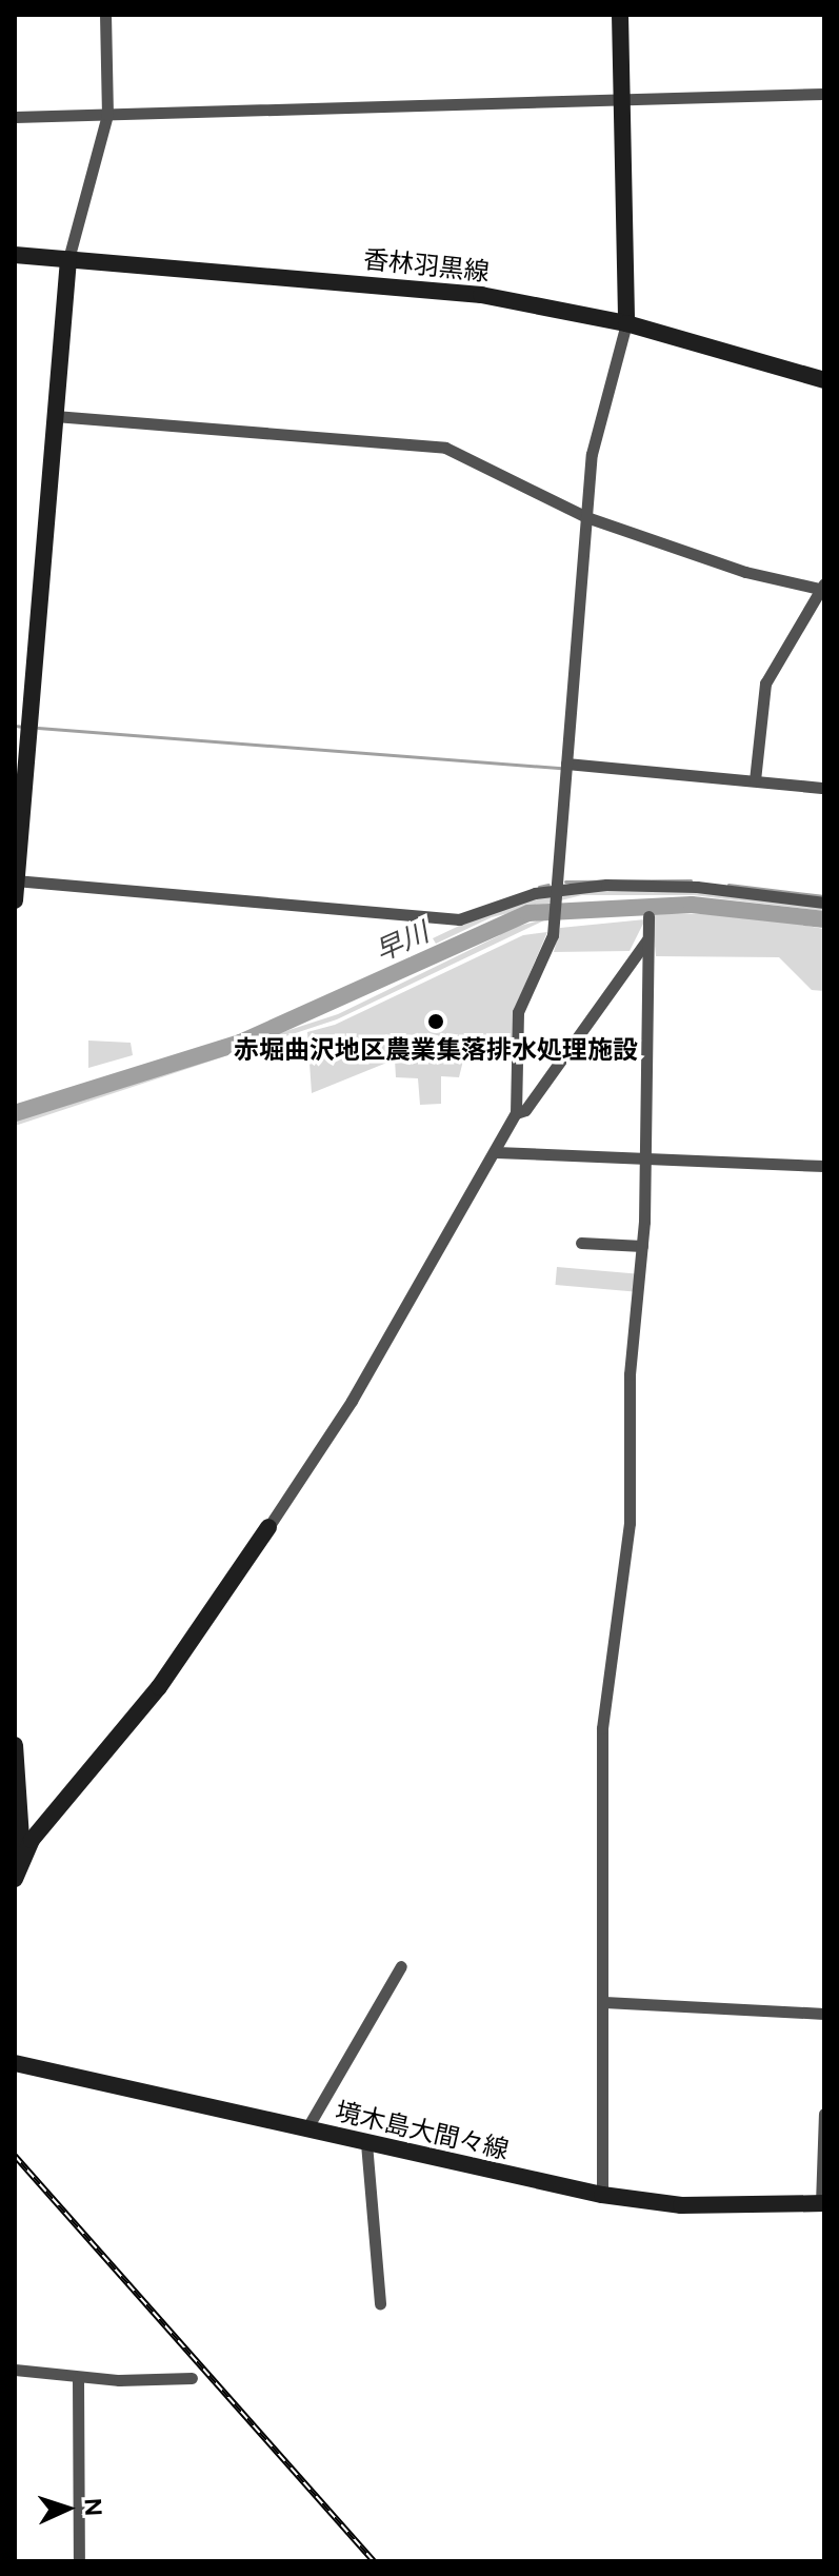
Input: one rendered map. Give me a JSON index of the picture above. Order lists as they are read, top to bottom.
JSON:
{
  "streets": {
    "main road": ["香林羽黒線", "境木島大間々線"]
  },
  "water": ["早川"],
  "places": ["赤堀曲沢地区農業集落排水処理施設"],
  "north": "right"
}
